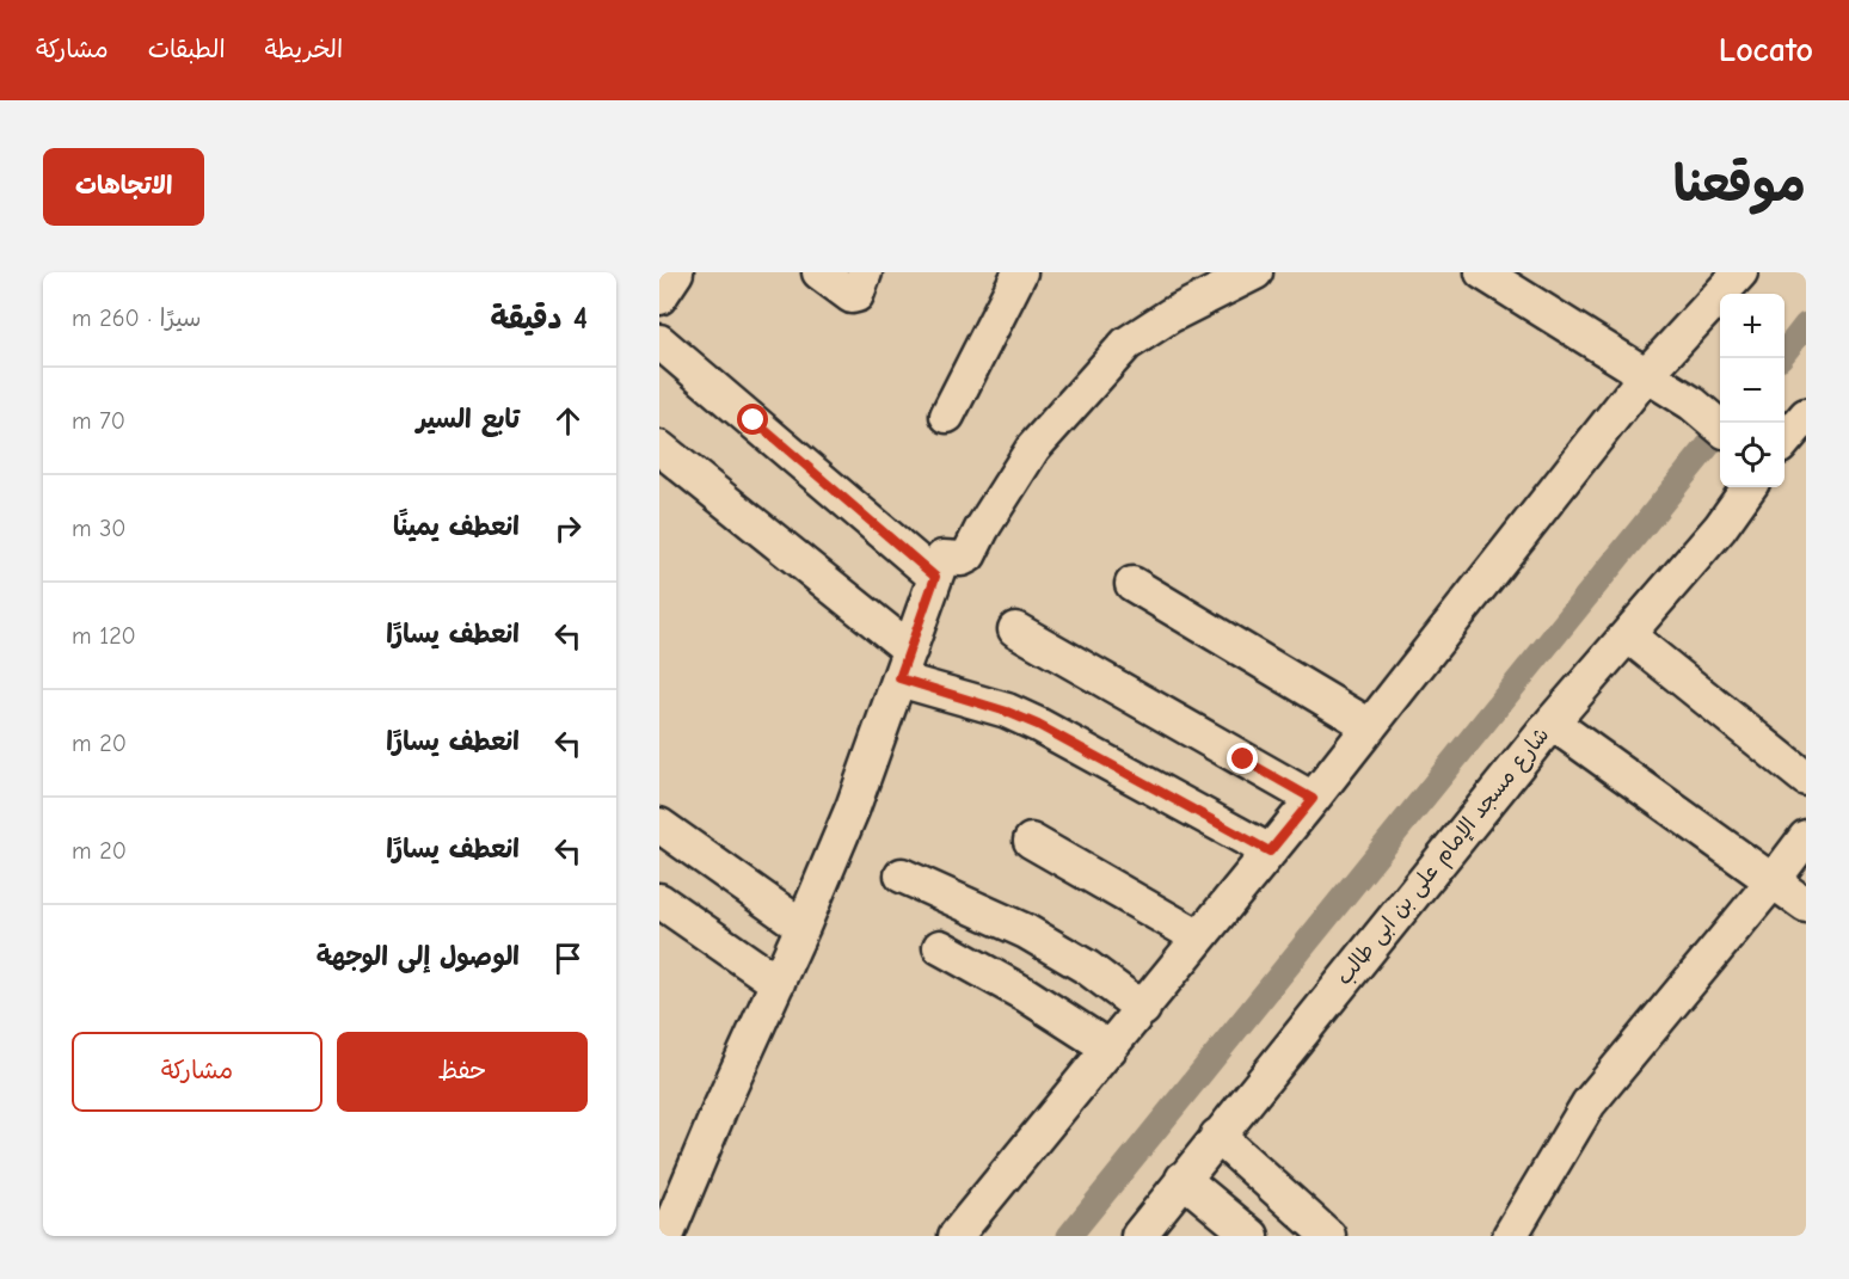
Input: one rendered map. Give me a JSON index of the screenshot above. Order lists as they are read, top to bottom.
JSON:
{
  "streets": {
    "street": ["شارع مسجد الإمام على بن ابى طالب"]
  },
  "page": {
    "header": "Locato",
    "nav": ["الخريطة", "الطبقات", "مشاركة"],
    "title": "موقعنا",
    "buttons": [
      "الاتجاهات",
      ["حفظ", "مشاركة"]
    ],
    "heading": ["4 دقيقة", "سيرًا · 260 m"],
    "map_buttons": ["+", "−"],
    "list": [
      ["تابع السير", "70 m"],
      ["انعطف يمينًا", "30 m"],
      ["انعطف يسارًا", "120 m"],
      ["انعطف يسارًا", "20 m"],
      ["انعطف يسارًا", "20 m"],
      "الوصول إلى الوجهة"
    ]
  }
}
